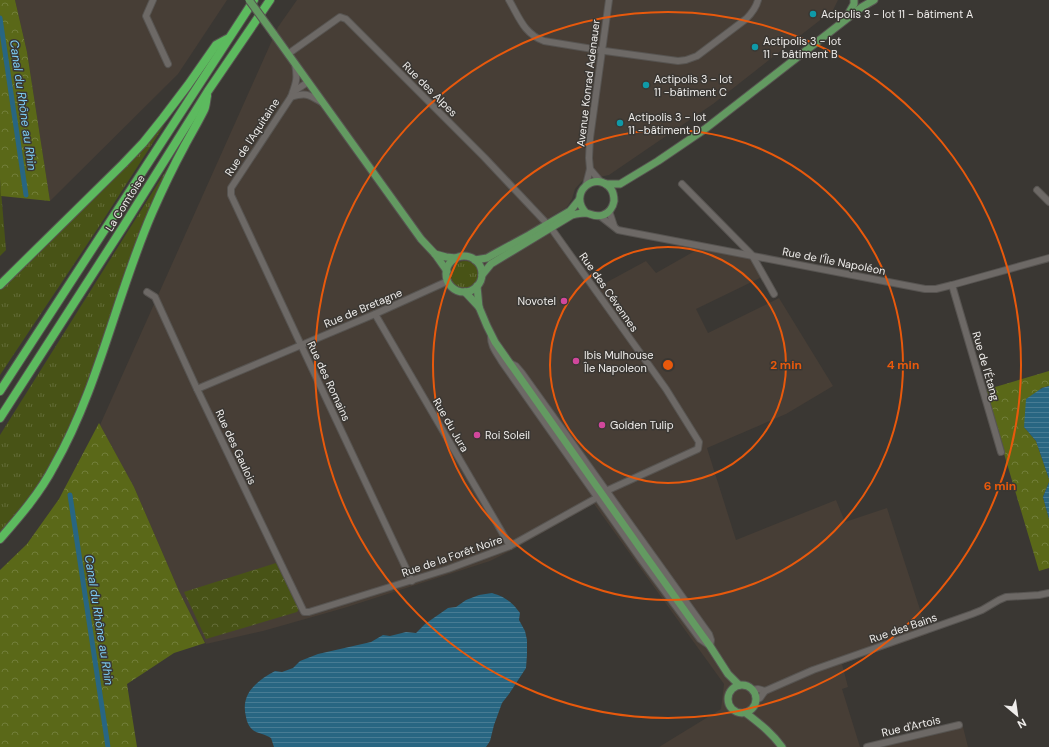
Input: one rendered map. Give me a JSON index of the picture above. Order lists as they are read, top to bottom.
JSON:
{
  "streets": {
    "highway": ["La Comtoise"],
    "street": [
      "Avenue Konrad Adenauer",
      "Rue des Alpes",
      "Rue de l'Aquitaine",
      "Rue de l'Île Napoléon",
      "Rue des Cévennes",
      "Rue de Bretagne",
      "Rue de l'Étang",
      "Rue des Romains",
      "Rue du Jura",
      "Rue des Gaulois",
      "Rue de la Forêt Noire",
      "Rue des Bains",
      "Rue d'Artois"
    ]
  },
  "crossings": [
    ["Avenue Konrad Adenauer", "Rue de l'Île Napoléon"],
    ["Rue des Alpes", "Rue des Cévennes"],
    ["Rue de l'Aquitaine", "Rue des Romains"],
    ["Rue de l'Île Napoléon", "Rue de l'Étang"],
    ["Rue de Bretagne", "Rue des Romains"],
    ["Rue de Bretagne", "Rue du Jura"],
    ["Rue de Bretagne", "Rue des Gaulois"],
    ["Rue des Romains", "Rue de la Forêt Noire"],
    ["Rue du Jura", "Rue de la Forêt Noire"],
    ["Rue des Gaulois", "Rue de la Forêt Noire"]
  ],
  "water": ["Canal du Rhône au Rhin"],
  "places": [
    "Acipolis 3 - lot 11 - bâtiment A",
    "Actipolis 3 - lot 11 - bâtiment B",
    "Actipolis 3 - lot 11 -bâtiment C",
    "Actipolis 3 - lot 11 -bâtiment D",
    "Novotel",
    "Ibis Mulhouse Île Napoleon",
    "Golden Tulip",
    "Roi Soleil"
  ],
  "north": "bottom right",
  "rings": ["2 min", "4 min", "6 min"]
}
